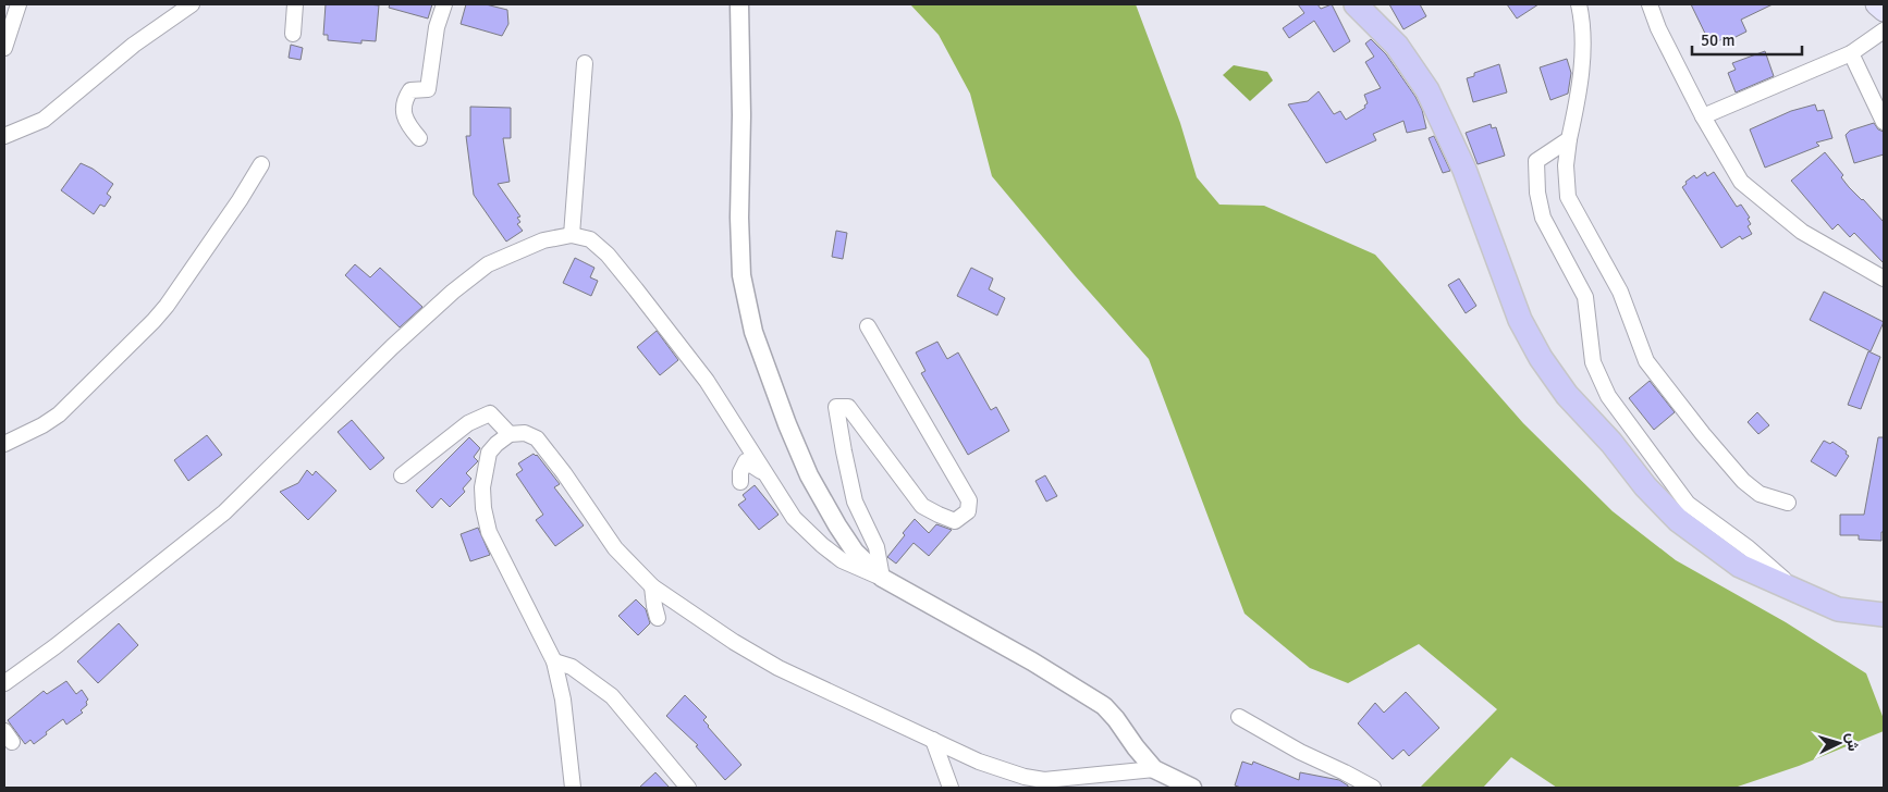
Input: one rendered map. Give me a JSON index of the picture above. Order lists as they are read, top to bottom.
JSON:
{
  "scale_bar": "50 m",
  "north": "right"
}
